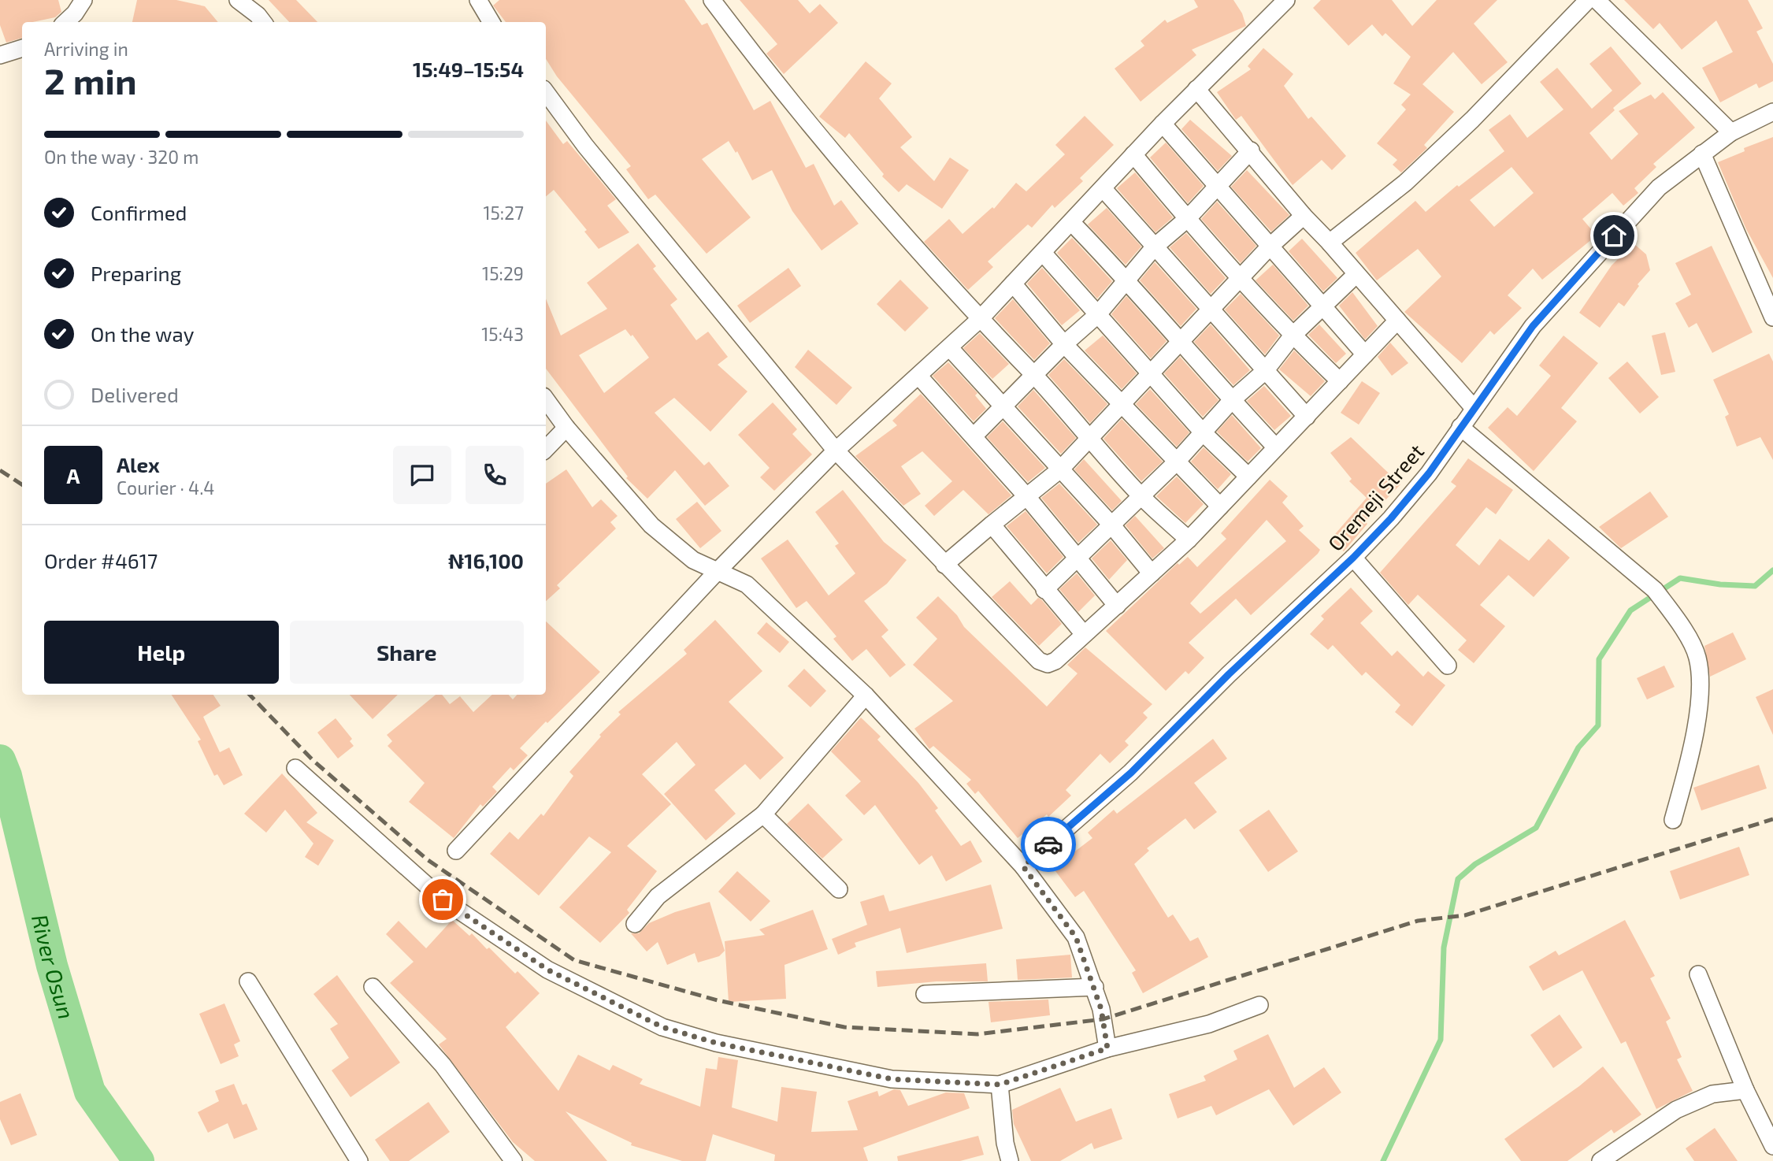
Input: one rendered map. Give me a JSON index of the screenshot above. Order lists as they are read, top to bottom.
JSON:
{
  "streets": {
    "street": ["Oremeji Street"]
  },
  "water": ["River Osun"],
  "page": {
    "heading": ["2 min", "Arriving in", "15:49–15:54"],
    "panel": [
      "Alex",
      "Courier · 4.4",
      "Order #4617",
      "₦16,100"
    ],
    "bar": "On the way · 320 m",
    "list": [
      ["Confirmed", "15:27"],
      ["Preparing", "15:29"],
      ["On the way", "15:43"],
      "Delivered"
    ],
    "round": "A",
    "buttons": ["Help", "Share"]
  }
}
